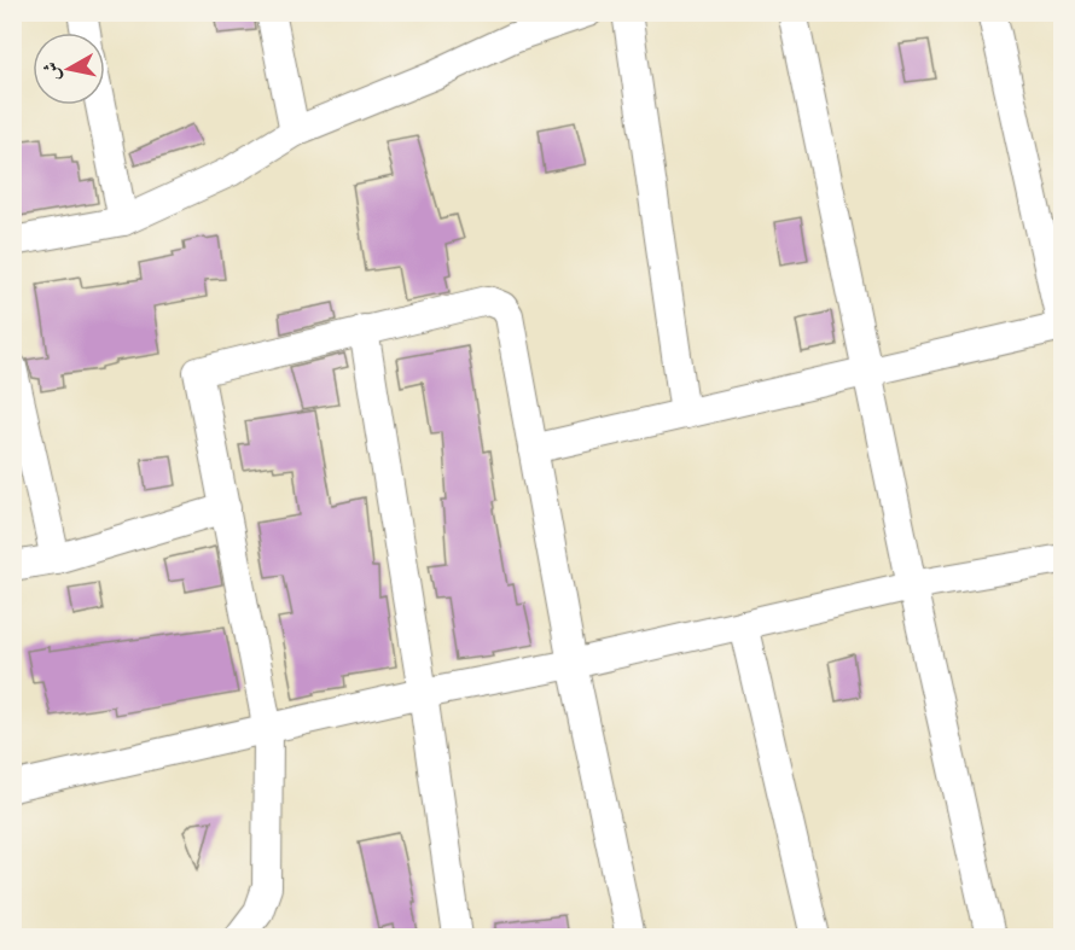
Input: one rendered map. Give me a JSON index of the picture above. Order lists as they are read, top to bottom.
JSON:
{
  "north": "left"
}
